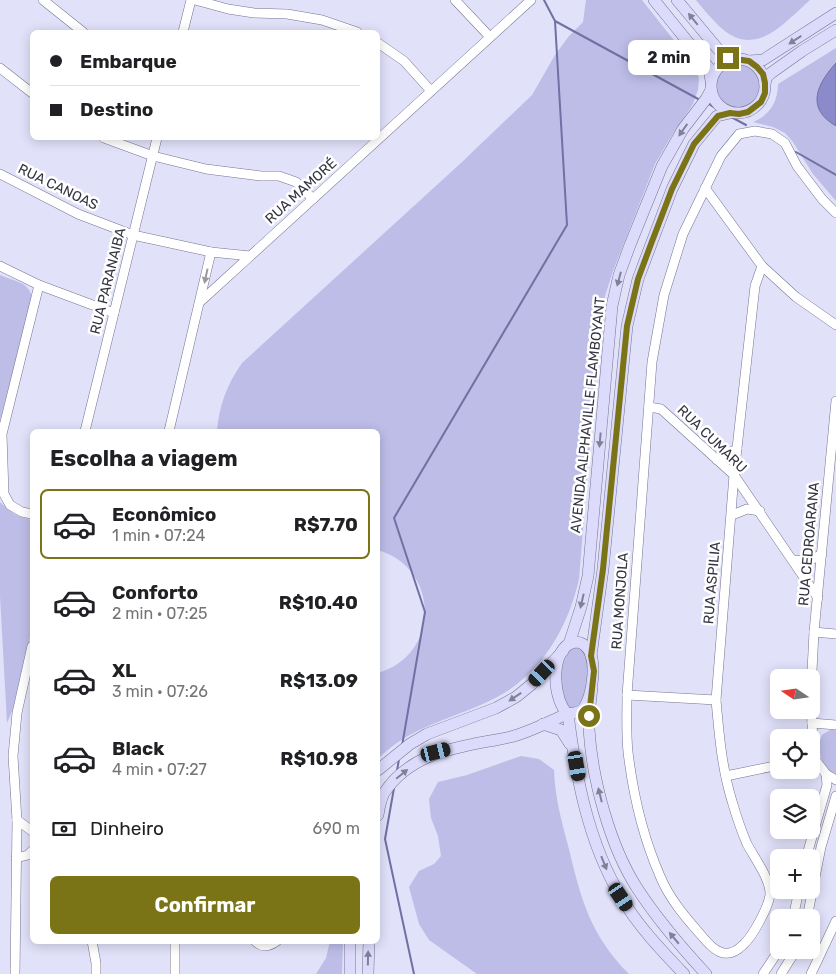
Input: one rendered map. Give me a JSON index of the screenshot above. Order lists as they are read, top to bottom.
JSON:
{
  "streets": {
    "street": [
      "RUA CANOAS",
      "RUA MAMORÉ",
      "RUA PARANAIBA",
      "AVENIDA ALPHAVILLE FLAMBOYANT",
      "RUA CUMARU",
      "RUA CEDROARANA",
      "RUA ASPILIA",
      "RUA MONJOLA"
    ]
  },
  "crossings": [
    ["RUA CANOAS", "RUA MAMORÉ"],
    ["RUA CANOAS", "RUA PARANAIBA"],
    ["RUA CUMARU", "RUA CEDROARANA"],
    ["RUA CUMARU", "RUA ASPILIA"],
    ["RUA CUMARU", "RUA MONJOLA"],
    ["RUA ASPILIA", "RUA MONJOLA"]
  ],
  "north": "left",
  "page": {
    "banner": ["Embarque", "Destino"],
    "bubble": "2 min",
    "heading": "Escolha a viagem",
    "list": [
      {
        "name": "Econômico",
        "note": "1 min · 07:24",
        "value": "R$7.70"
      },
      {
        "name": "Conforto",
        "note": "2 min · 07:25",
        "value": "R$10.40"
      },
      {
        "name": "XL",
        "note": "3 min · 07:26",
        "value": "R$13.09"
      },
      {
        "name": "Black",
        "note": "4 min · 07:27",
        "value": "R$10.98"
      }
    ],
    "map_buttons": ["+", "−"],
    "pay": ["Dinheiro", "690 m"],
    "buttons": "Confirmar"
  }
}
